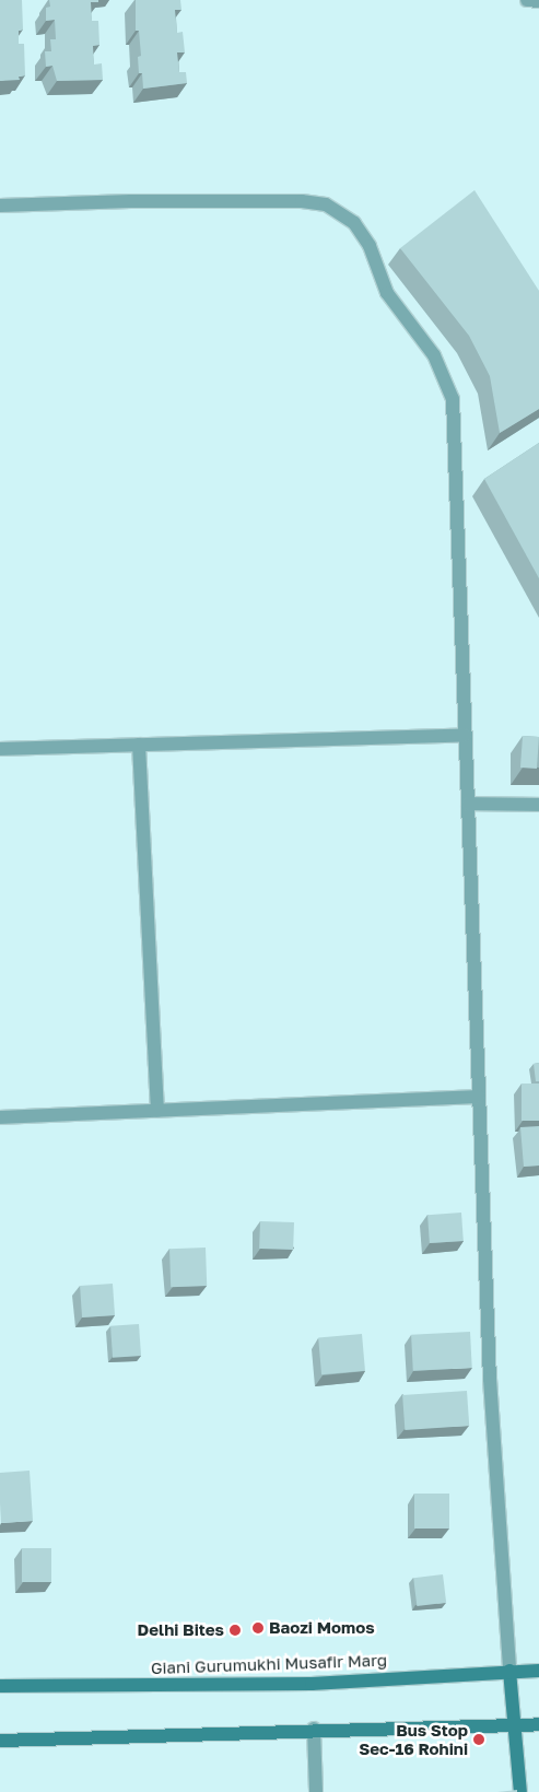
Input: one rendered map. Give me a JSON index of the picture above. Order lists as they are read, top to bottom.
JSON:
{
  "streets": {
    "street": ["Giani Gurumukhi Musafir Marg"]
  },
  "places": ["Baozi Momos", "Delhi Bites", "Bus Stop Sec-16 Rohini"]
}
